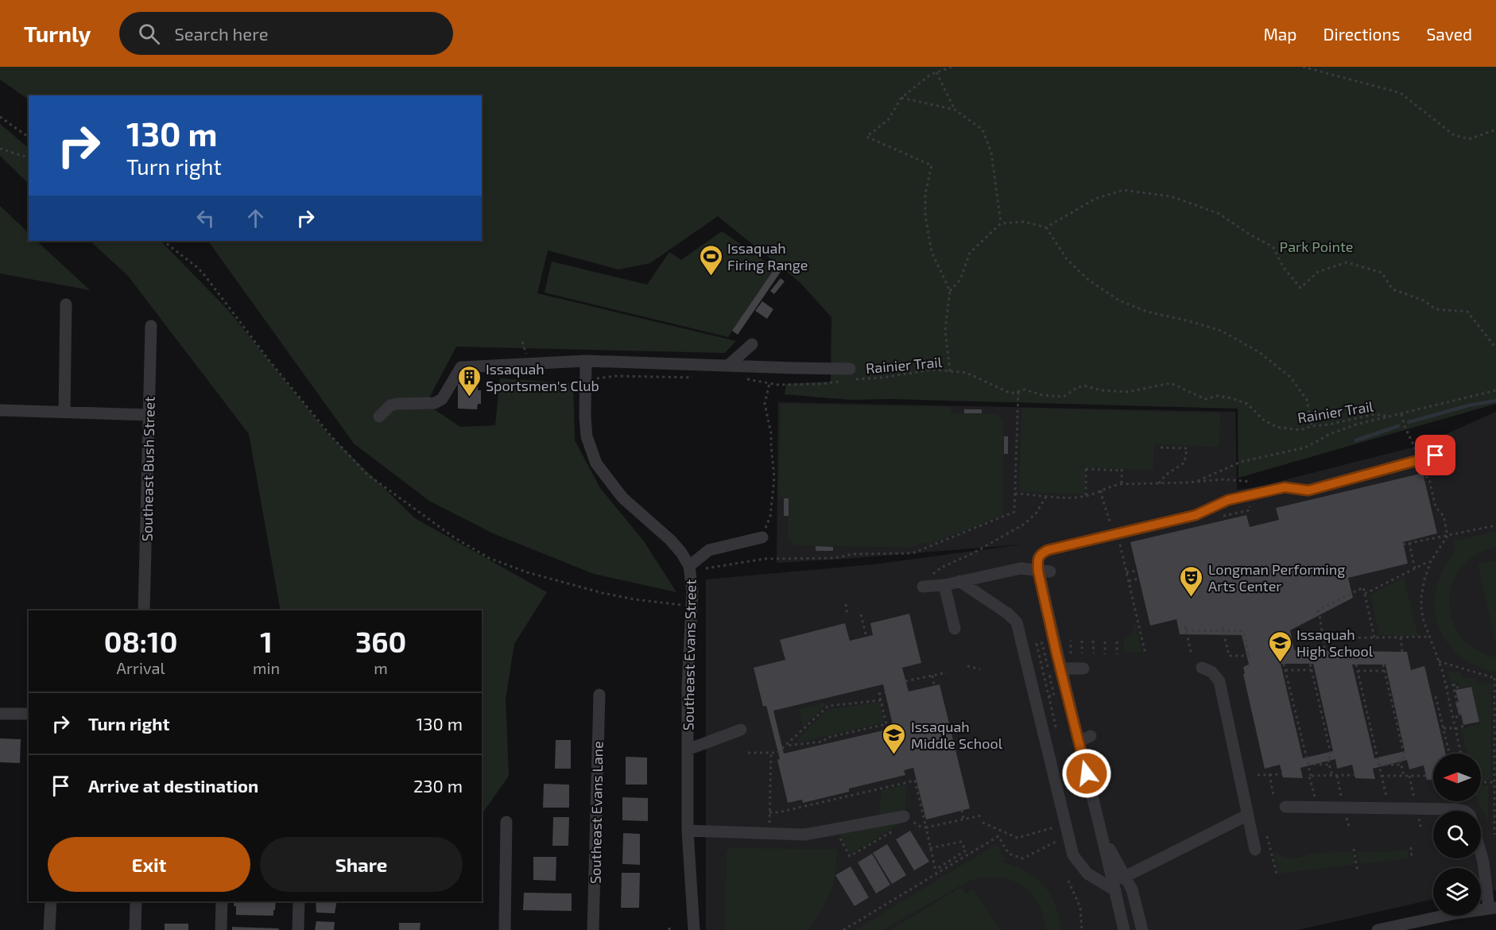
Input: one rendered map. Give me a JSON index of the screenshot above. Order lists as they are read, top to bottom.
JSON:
{
  "streets": {
    "street": ["Southeast Bush Street", "Southeast Evans Street", "Southeast Evans Lane"],
    "path": ["Rainier Trail"]
  },
  "parks": ["Park Pointe"],
  "places": {
    "sports": ["Issaquah Firing Range"],
    "building": ["Issaquah Sportsmen's Club"],
    "theatre": ["Longman Performing Arts Center"],
    "school or university": ["Issaquah High School", "Issaquah Middle School"]
  },
  "north": "left",
  "page": {
    "header": "Turnly",
    "search": "Search here",
    "nav": ["Map", "Directions", "Saved"],
    "turn": ["130 m", "Turn right"],
    "eta": [
      "08:10",
      "Arrival",
      "1",
      "min",
      "360",
      "m"
    ],
    "list": [
      {
        "name": "Turn right",
        "value": "130 m"
      },
      {
        "name": "Arrive at destination",
        "value": "230 m"
      }
    ],
    "buttons": ["Exit", "Share"]
  }
}
